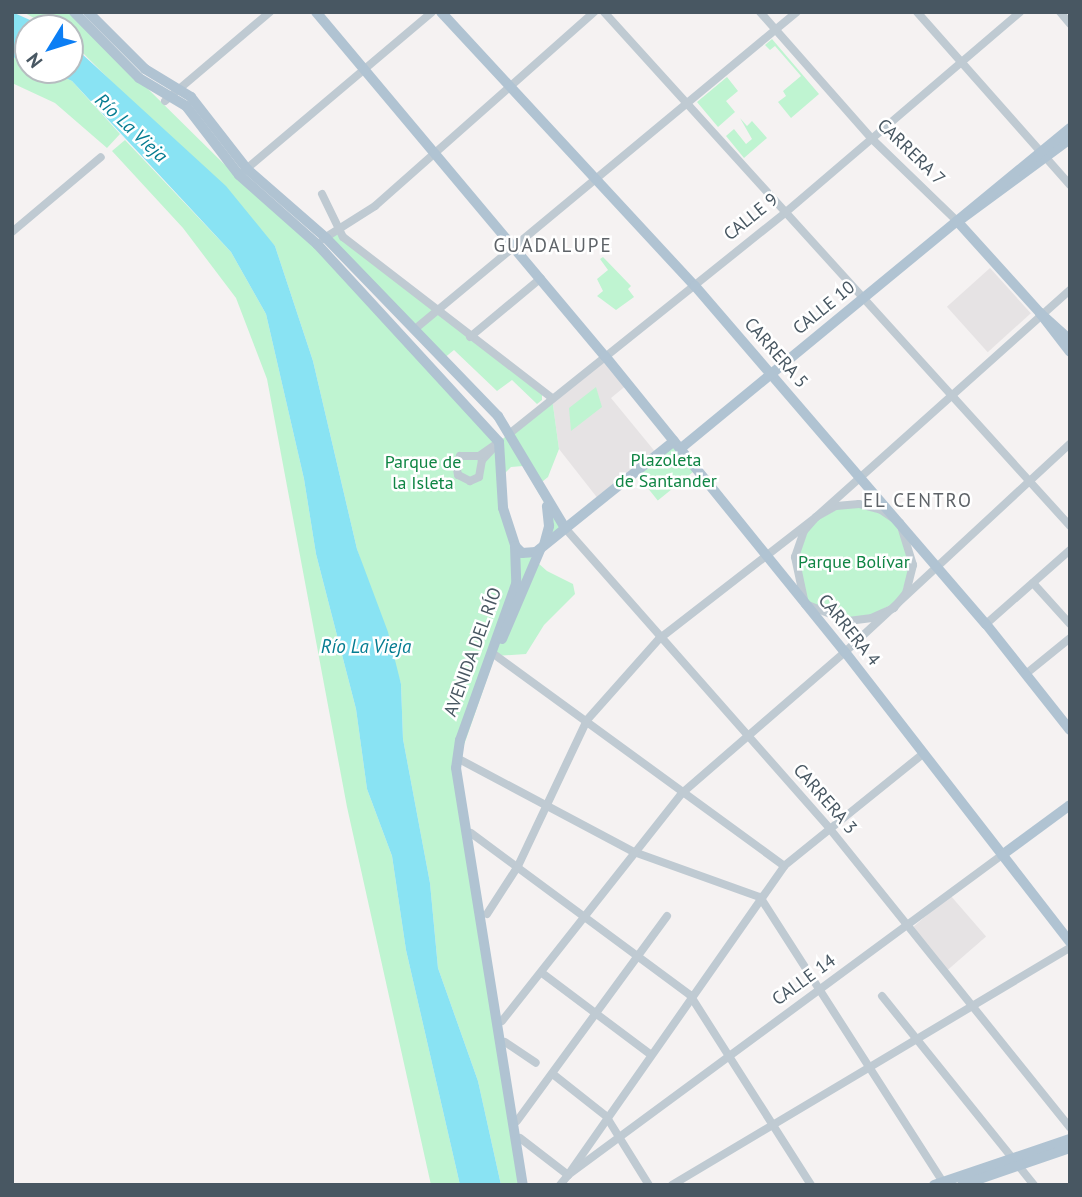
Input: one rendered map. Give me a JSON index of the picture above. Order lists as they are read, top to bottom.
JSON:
{
  "streets": {
    "main road": [
      "CARRERA 7",
      "CALLE 9",
      "CALLE 10",
      "CARRERA 5",
      "CARRERA 4",
      "AVENIDA DEL RÍO",
      "CARRERA 3",
      "CALLE 14"
    ]
  },
  "crossings": [
    ["CARRERA 7", "CALLE 9"],
    ["CARRERA 7", "CALLE 10"],
    ["CALLE 9", "CARRERA 5"],
    ["CALLE 9", "CARRERA 4"],
    ["CALLE 9", "AVENIDA DEL RÍO"],
    ["CALLE 10", "CARRERA 5"],
    ["CALLE 10", "CARRERA 4"],
    ["CALLE 10", "AVENIDA DEL RÍO"],
    ["CALLE 10", "CARRERA 3"],
    ["CARRERA 5", "CARRERA 4"],
    ["CARRERA 4", "CALLE 14"],
    ["AVENIDA DEL RÍO", "CARRERA 3"],
    ["CARRERA 3", "CALLE 14"]
  ],
  "districts": ["GUADALUPE", "EL CENTRO"],
  "water": ["Río La Vieja"],
  "parks": ["Plazoleta de Santander", "Parque de la Isleta", "Parque Bolívar"],
  "north": "bottom left"
}
